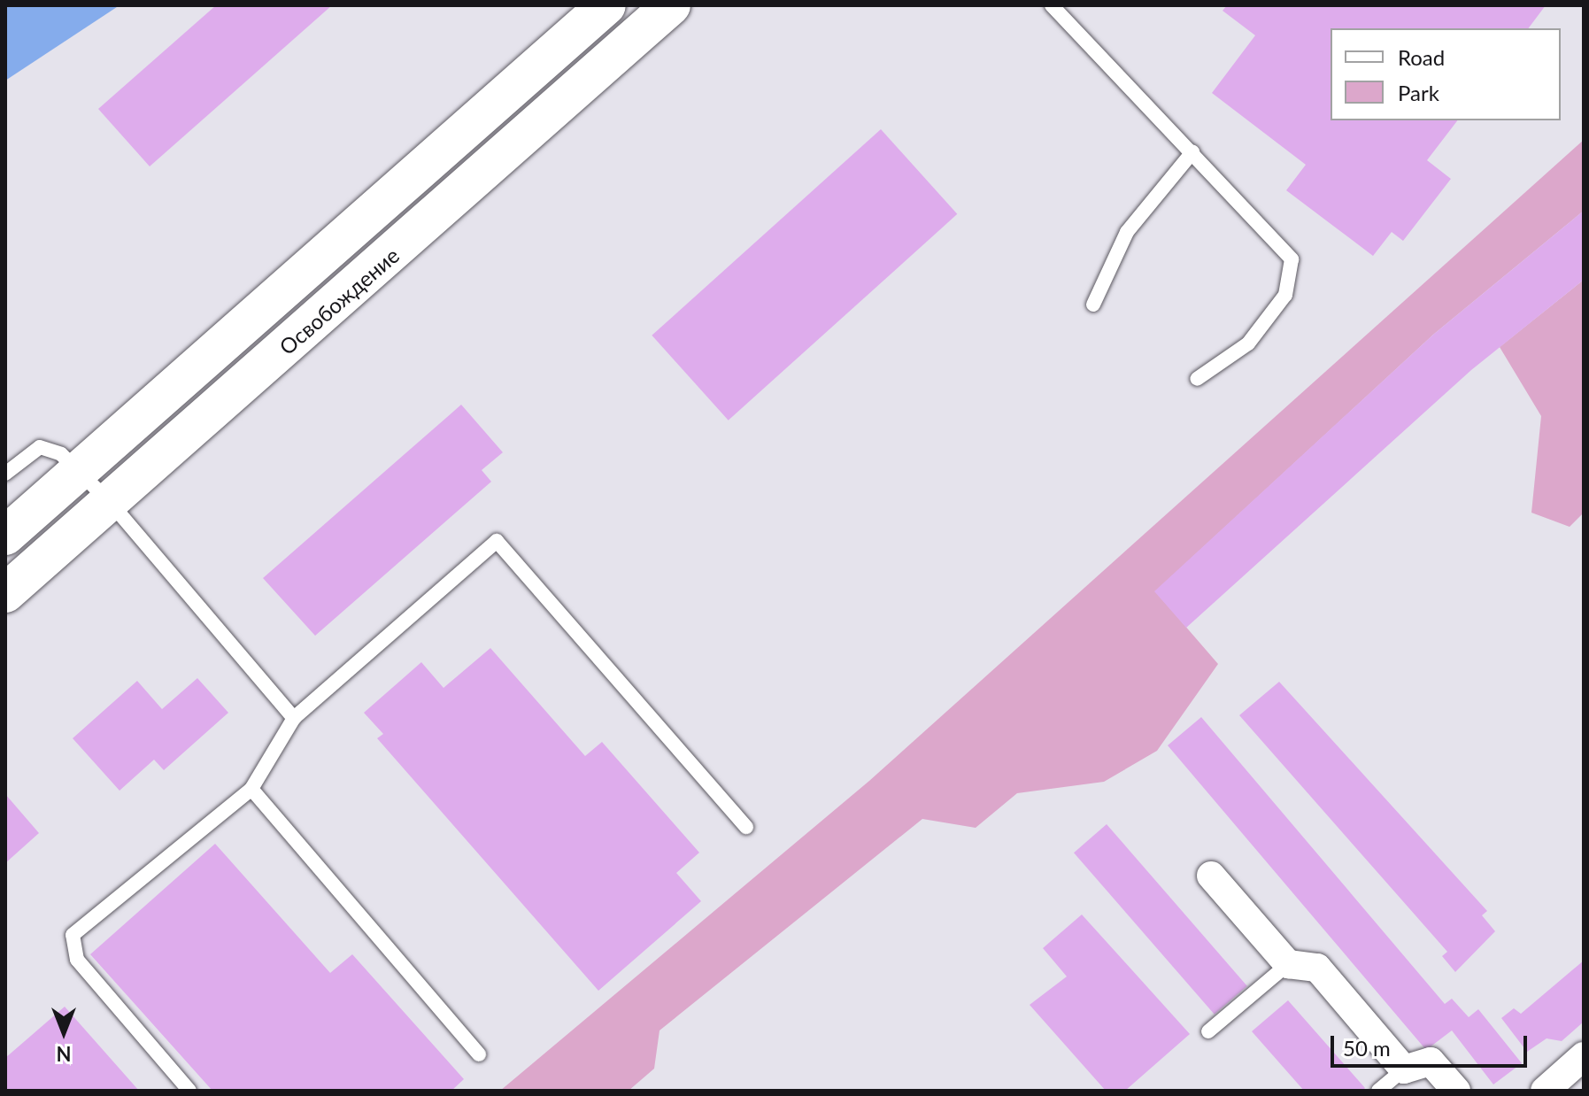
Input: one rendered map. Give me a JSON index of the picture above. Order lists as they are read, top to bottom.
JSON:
{
  "streets": {
    "street": ["Освобождение"]
  },
  "legend": ["Road", "Park"],
  "scale_bar": "50 m",
  "north": "bottom"
}
